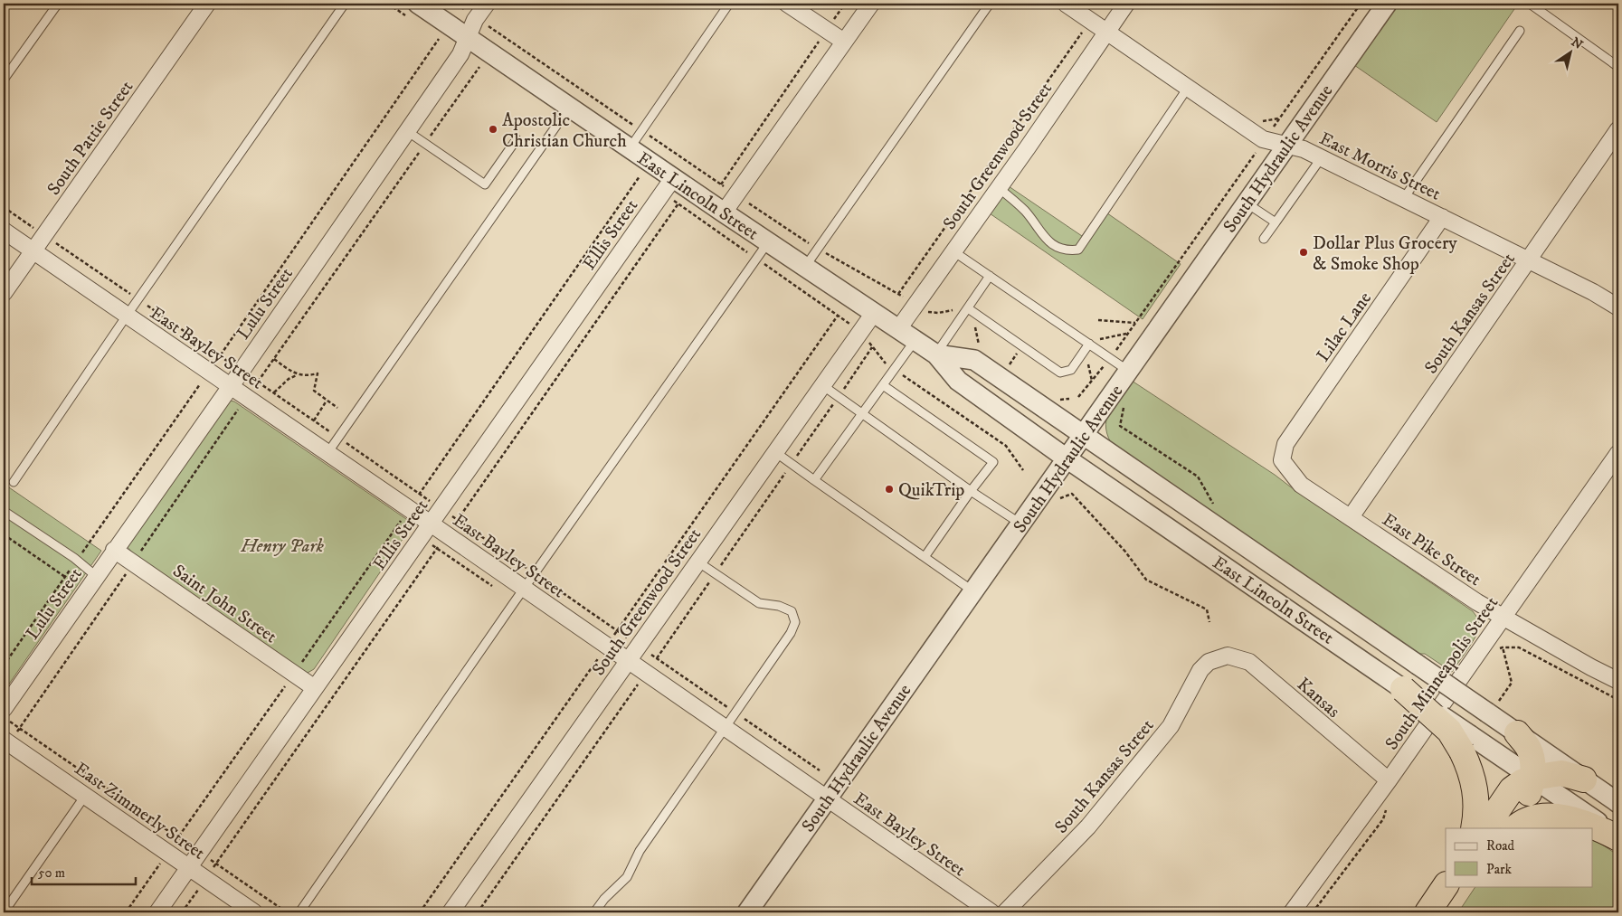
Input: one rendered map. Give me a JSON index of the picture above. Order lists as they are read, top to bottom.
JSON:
{
  "streets": {
    "street": [
      "South Pattie Street",
      "South Greenwood Street",
      "South Hydraulic Avenue",
      "East Morris Street",
      "East Lincoln Street",
      "Ellis Street",
      "Lulu Street",
      "South Kansas Street",
      "Lilac Lane",
      "East Bayley Street",
      "East Pike Street",
      "Saint John Street",
      "South Minneapolis Street",
      "Kansas",
      "East Zimmerly Street"
    ]
  },
  "crossings": [
    ["South Pattie Street", "East Bayley Street"],
    ["South Greenwood Street", "East Morris Street"],
    ["South Greenwood Street", "East Lincoln Street"],
    ["South Greenwood Street", "East Bayley Street"],
    ["South Hydraulic Avenue", "East Morris Street"],
    ["South Hydraulic Avenue", "East Lincoln Street"],
    ["South Hydraulic Avenue", "East Bayley Street"],
    ["East Morris Street", "South Kansas Street"],
    ["East Morris Street", "Lilac Lane"],
    ["East Lincoln Street", "Ellis Street"],
    ["East Lincoln Street", "Lulu Street"],
    ["Ellis Street", "East Bayley Street"],
    ["Ellis Street", "Saint John Street"],
    ["Ellis Street", "East Zimmerly Street"],
    ["Lulu Street", "East Bayley Street"],
    ["Lulu Street", "Saint John Street"],
    ["South Kansas Street", "East Pike Street"],
    ["South Kansas Street", "Kansas"],
    ["Lilac Lane", "East Pike Street"],
    ["East Pike Street", "South Minneapolis Street"],
    ["South Minneapolis Street", "Kansas"]
  ],
  "parks": ["Henry Park"],
  "places": ["Apostolic Christian Church", "Dollar Plus Grocery & Smoke Shop", "QuikTrip"],
  "legend": ["Road", "Park"],
  "scale_bar": "50 m",
  "north": "top right"
}
